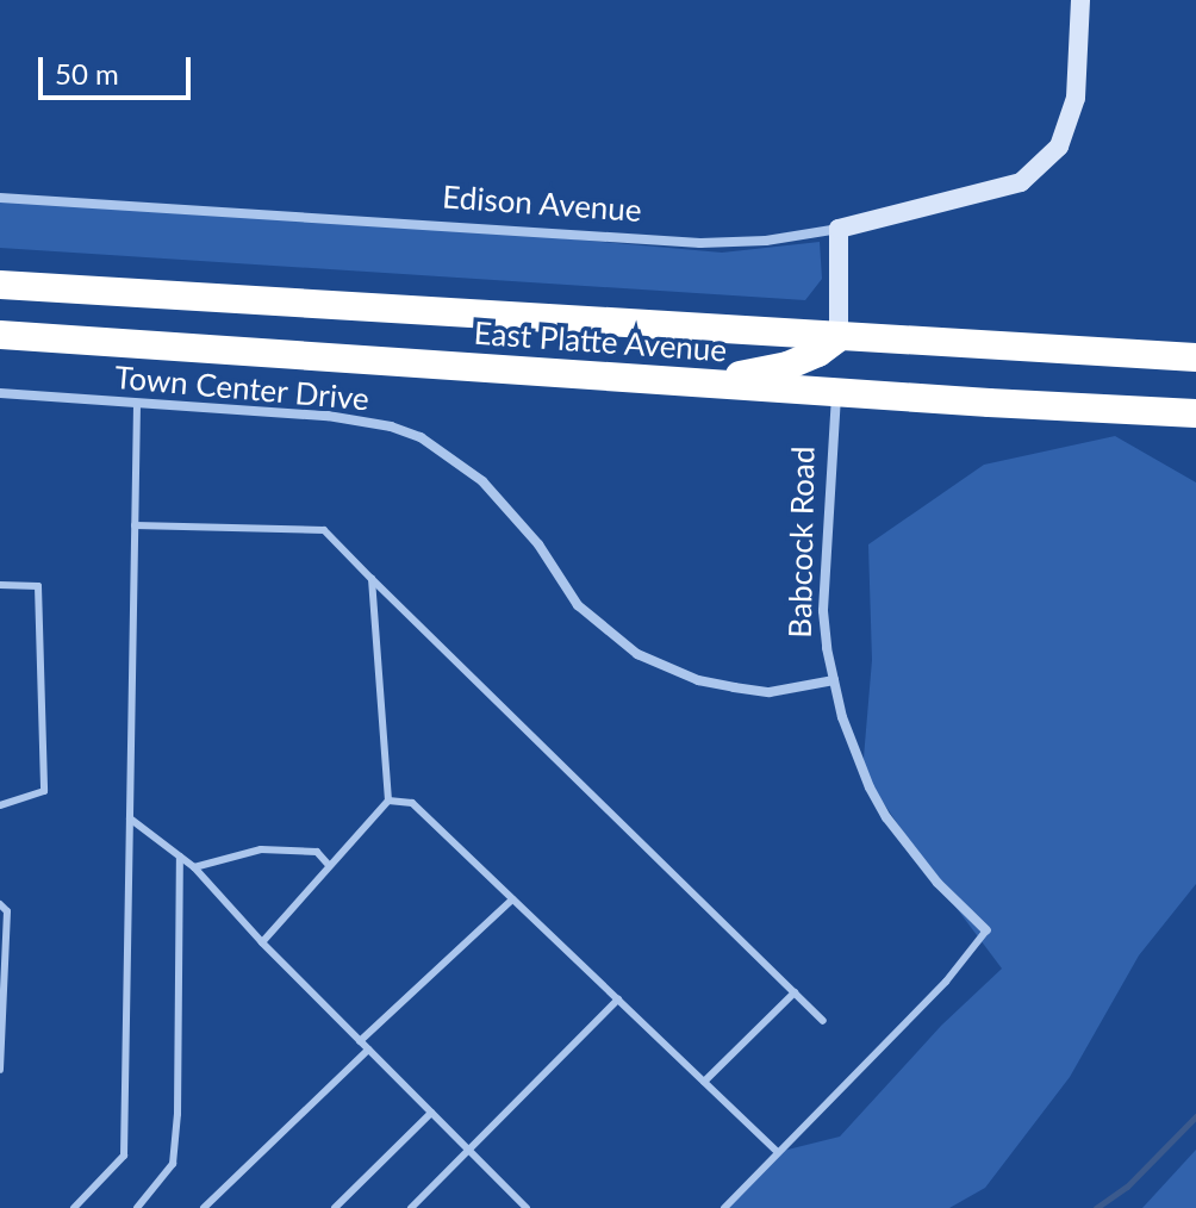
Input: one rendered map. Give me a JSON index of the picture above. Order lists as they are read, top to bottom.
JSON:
{
  "streets": {
    "highway": ["East Platte Avenue"],
    "street": ["Edison Avenue", "Town Center Drive", "Babcock Road"]
  },
  "crossings": [
    ["East Platte Avenue", "Babcock Road"],
    ["Town Center Drive", "Babcock Road"]
  ],
  "scale_bar": "50 m"
}
